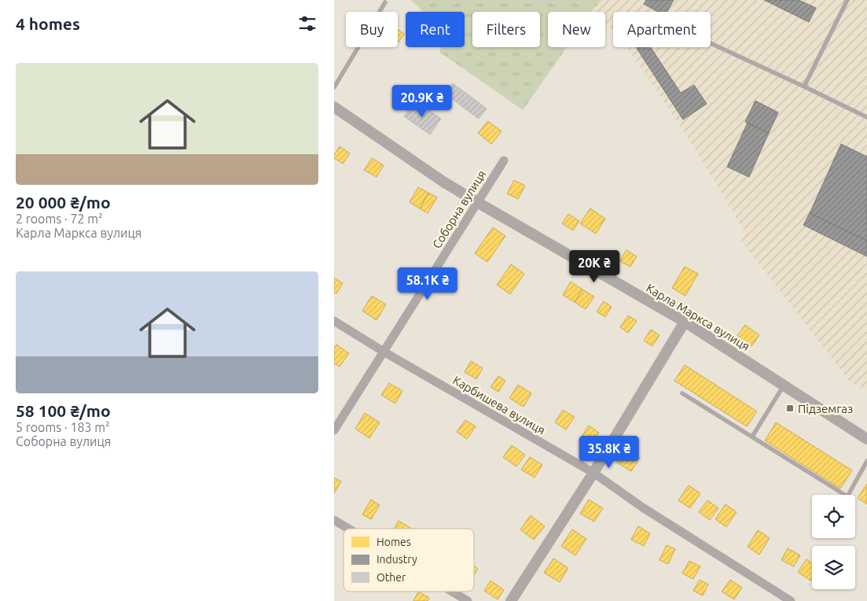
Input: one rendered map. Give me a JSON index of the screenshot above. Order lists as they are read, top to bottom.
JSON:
{
  "streets": {
    "street": ["Соборна вулиця", "Карла Маркса вулиця", "Карбишева вулиця"]
  },
  "crossings": [
    ["Соборна вулиця", "Карла Маркса вулиця"],
    ["Соборна вулиця", "Карбишева вулиця"]
  ],
  "places": {
    "transit": ["Підземгаз"]
  },
  "legend": ["Homes", "Industry", "Other"],
  "page": {
    "heading": "4 homes",
    "chip": [
      "Buy",
      "Rent",
      "Filters",
      "New",
      "Apartment"
    ],
    "list": [
      {
        "name": "20 000 ₴/mo",
        "note": "2 rooms · 72 m² · Карла Маркса вулиця"
      },
      {
        "name": "58 100 ₴/mo",
        "note": "5 rooms · 183 m² · Соборна вулиця"
      }
    ],
    "price": [
      "20.9K ₴",
      "20K ₴",
      "58.1K ₴",
      "35.8K ₴"
    ]
  }
}
